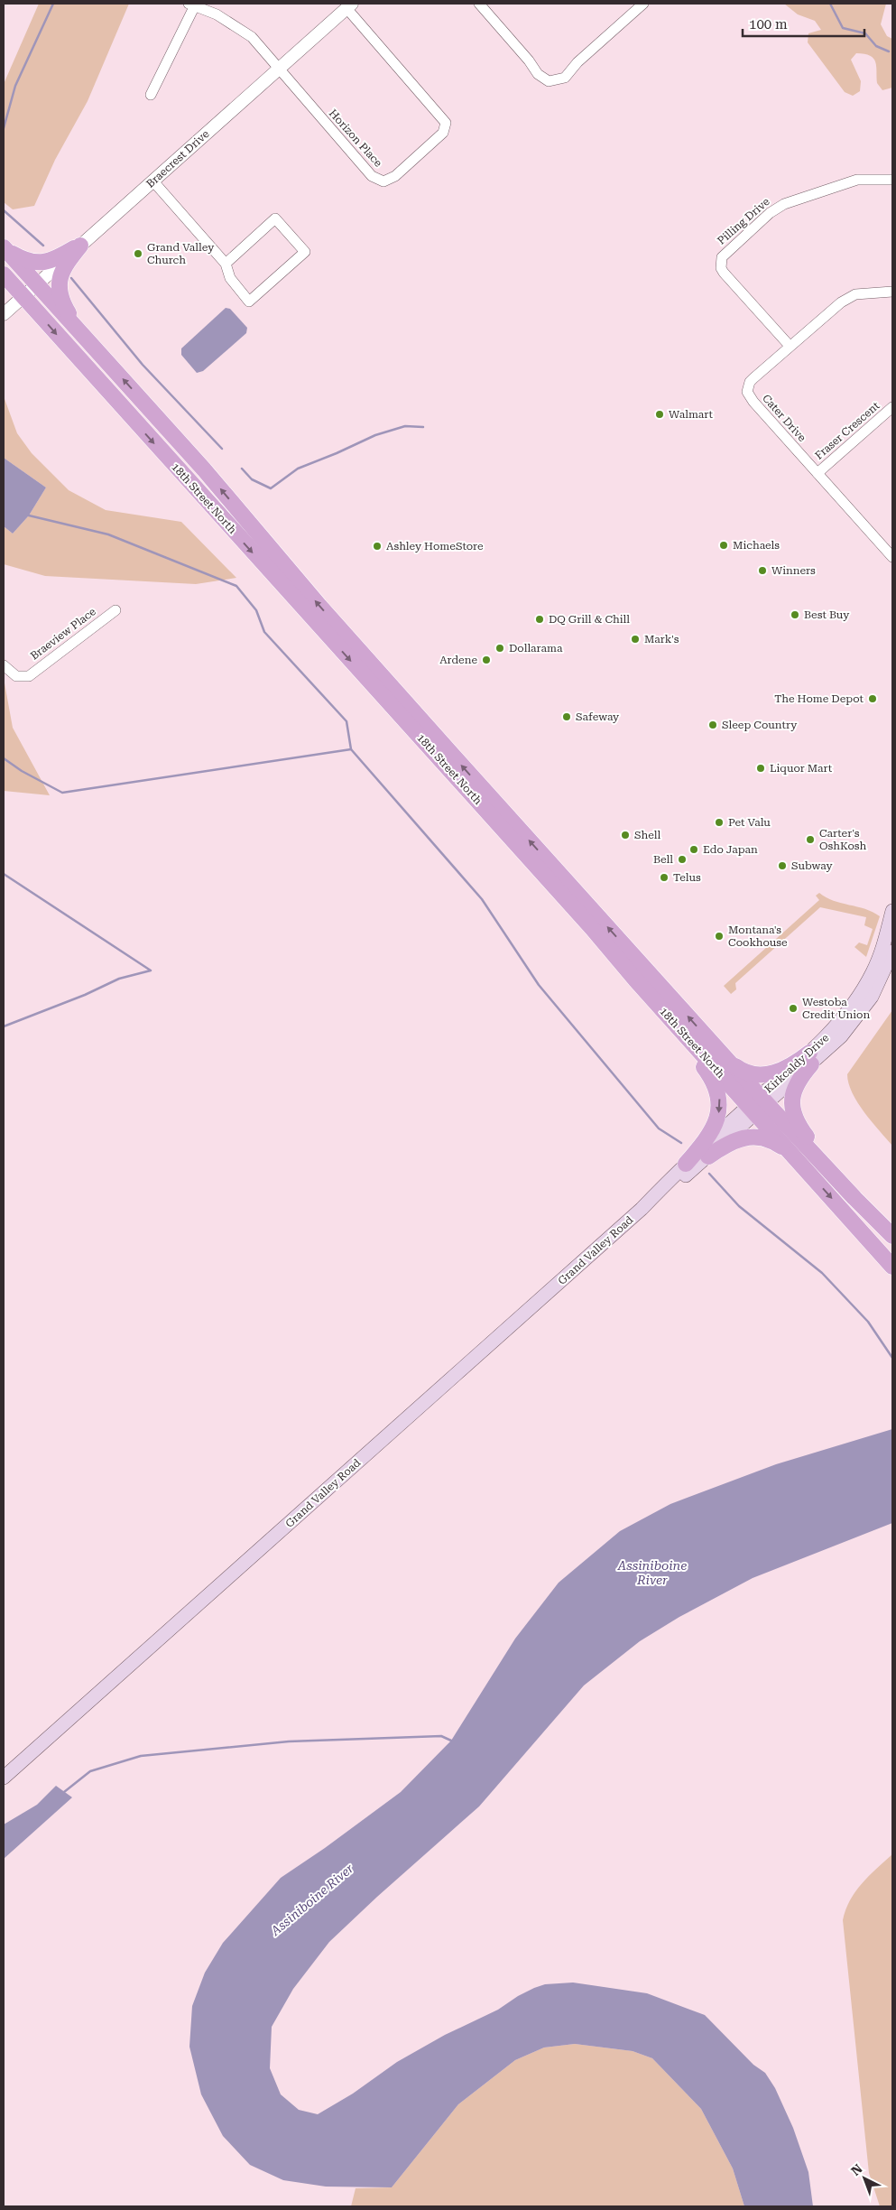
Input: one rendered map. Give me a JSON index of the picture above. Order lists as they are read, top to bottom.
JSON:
{
  "streets": {
    "main road": ["18th Street North", "Kirkcaldy Drive", "Grand Valley Road"],
    "street": [
      "Horizon Place",
      "Braecrest Drive",
      "Pilling Drive",
      "Cater Drive",
      "Fraser Crescent",
      "Braeview Place"
    ]
  },
  "crossings": [
    ["Horizon Place", "Braecrest Drive"],
    ["Braecrest Drive", "18th Street North"],
    ["Pilling Drive", "Cater Drive"],
    ["Cater Drive", "Fraser Crescent"],
    ["18th Street North", "Kirkcaldy Drive"],
    ["18th Street North", "Grand Valley Road"],
    ["Kirkcaldy Drive", "Grand Valley Road"]
  ],
  "water": ["Assiniboine River"],
  "places": [
    "Grand Valley Church",
    "Walmart",
    "Michaels",
    "Ashley HomeStore",
    "Winners",
    "Best Buy",
    "DQ Grill & Chill",
    "Mark's",
    "Dollarama",
    "Ardene",
    "The Home Depot",
    "Safeway",
    "Sleep Country",
    "Liquor Mart",
    "Pet Valu",
    "Shell",
    "Carter's OshKosh",
    "Edo Japan",
    "Bell",
    "Subway",
    "Telus",
    "Montana's Cookhouse",
    "Westoba Credit Union"
  ],
  "scale_bar": "100 m",
  "north": "top left"
}
